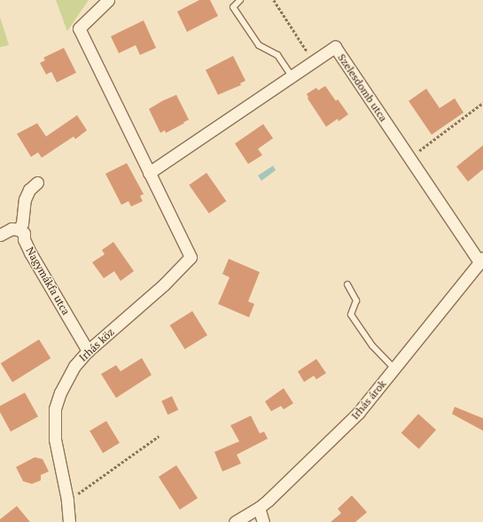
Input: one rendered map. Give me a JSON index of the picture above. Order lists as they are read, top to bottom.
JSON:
{
  "streets": {
    "street": [
      "Szelesdomb utca",
      "Nagymákfa utca",
      "Irhás köz",
      "Irhás árok"
    ]
  },
  "crossings": [
    ["Szelesdomb utca", "Irhás köz"],
    ["Szelesdomb utca", "Irhás árok"],
    ["Nagymákfa utca", "Irhás köz"]
  ]
}
